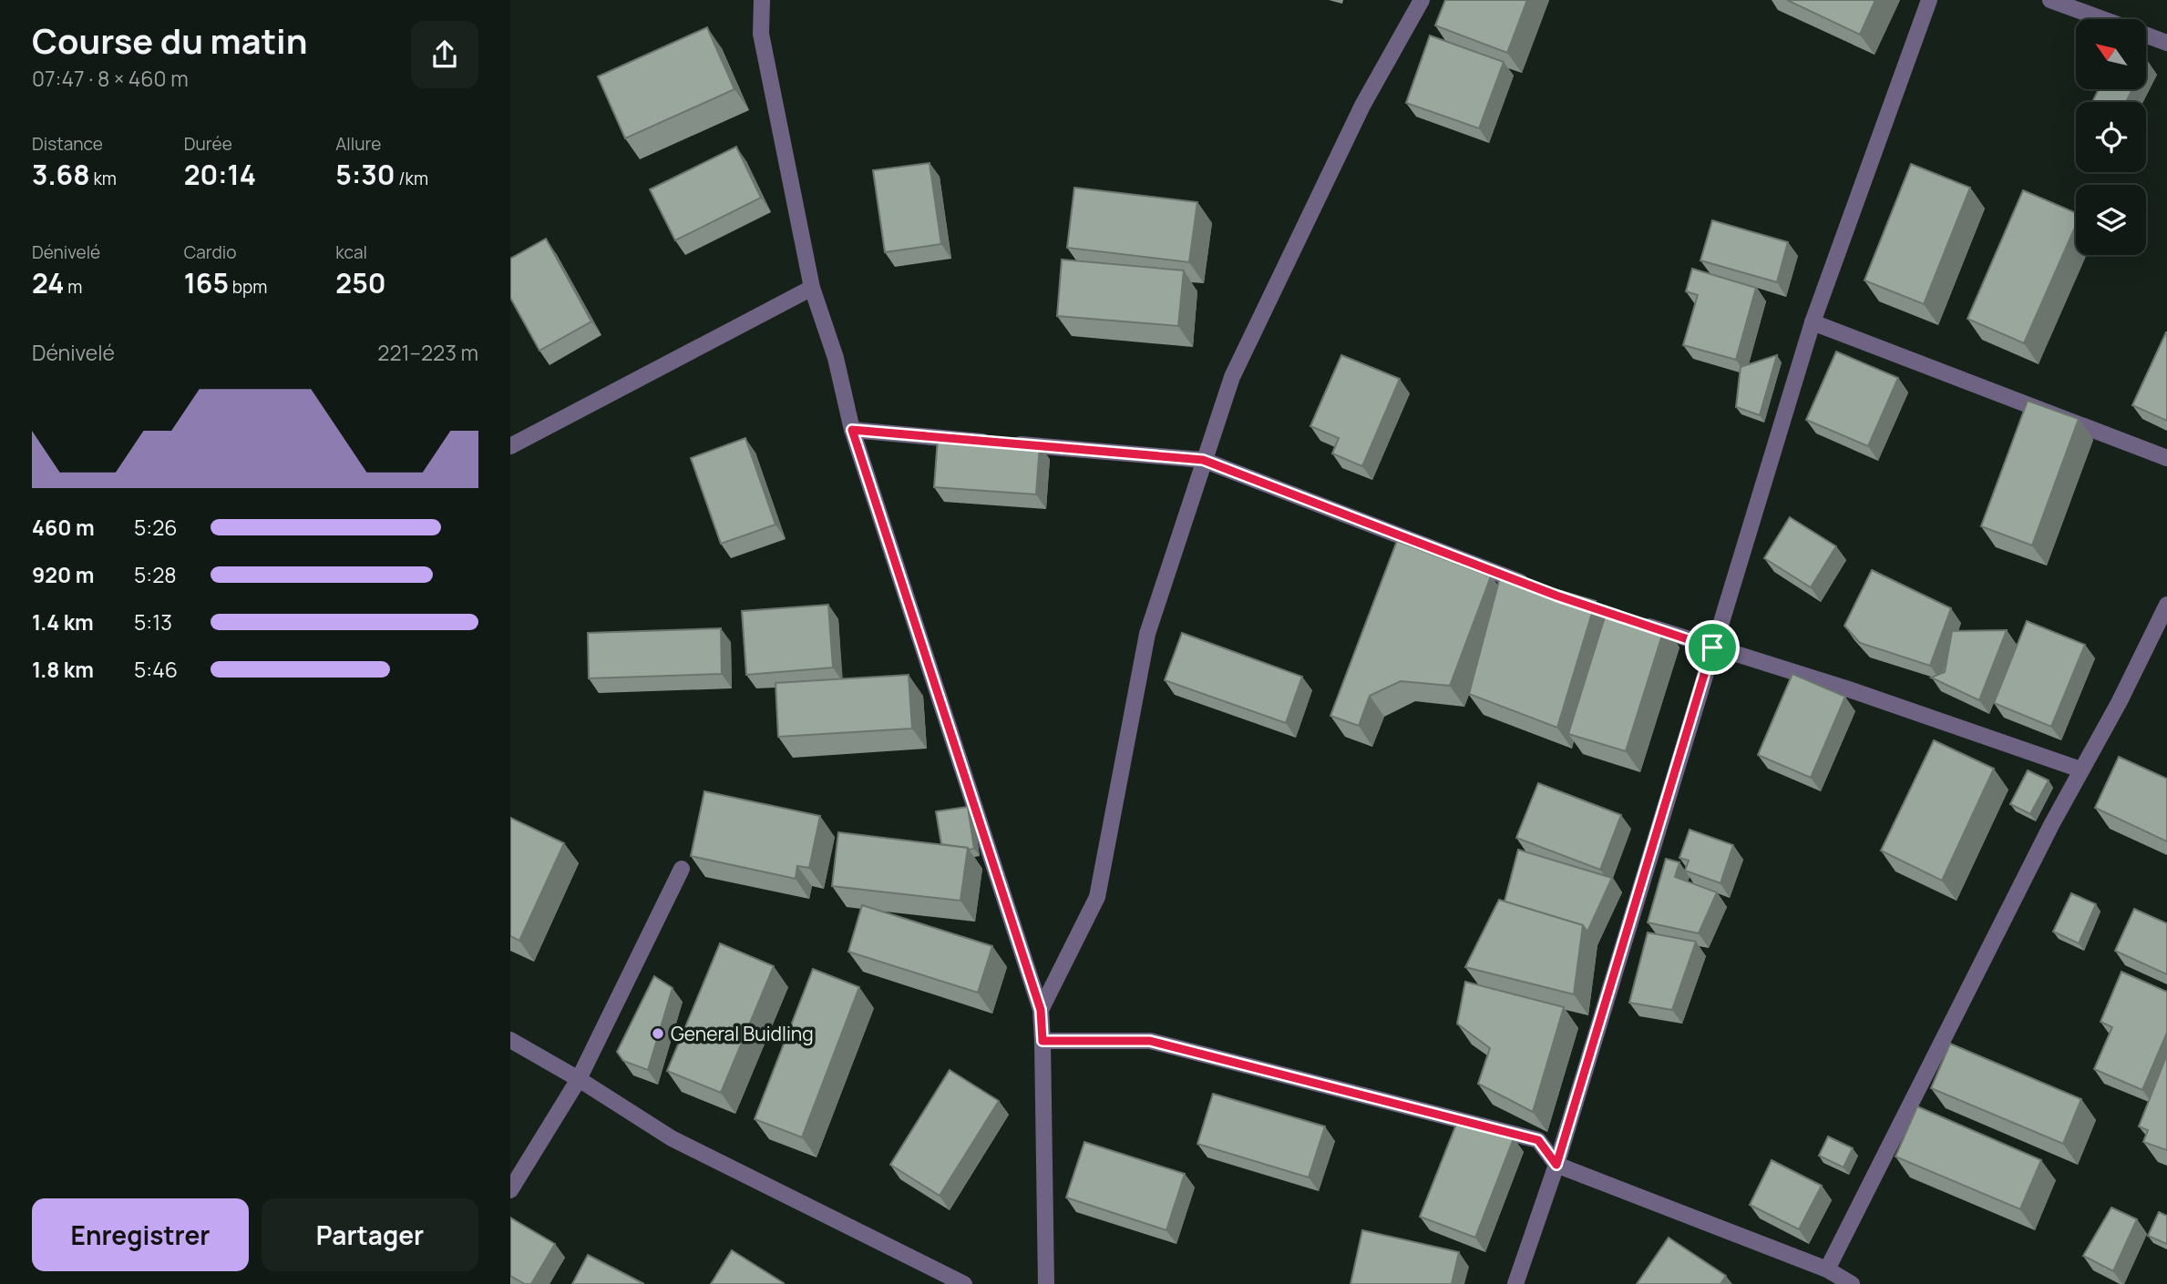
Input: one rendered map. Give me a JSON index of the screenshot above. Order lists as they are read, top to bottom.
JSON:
{
  "places": ["General Buidling"],
  "north": "top left",
  "page": {
    "heading": ["Course du matin", "07:47 · 8 × 460 m"],
    "stats": [
      ["Distance", "3.68 km"],
      ["Durée", "20:14"],
      ["Allure", "5:30 /km"],
      ["Dénivelé", "24 m"],
      ["Cardio", "165 bpm"],
      ["kcal", "250"]
    ],
    "chart": ["Dénivelé", "221–223 m"],
    "list": [
      {
        "name": "460 m",
        "note": "5:26"
      },
      {
        "name": "920 m",
        "note": "5:28"
      },
      {
        "name": "1.4 km",
        "note": "5:13"
      },
      {
        "name": "1.8 km",
        "note": "5:46"
      }
    ],
    "buttons": ["Enregistrer", "Partager"]
  }
}
